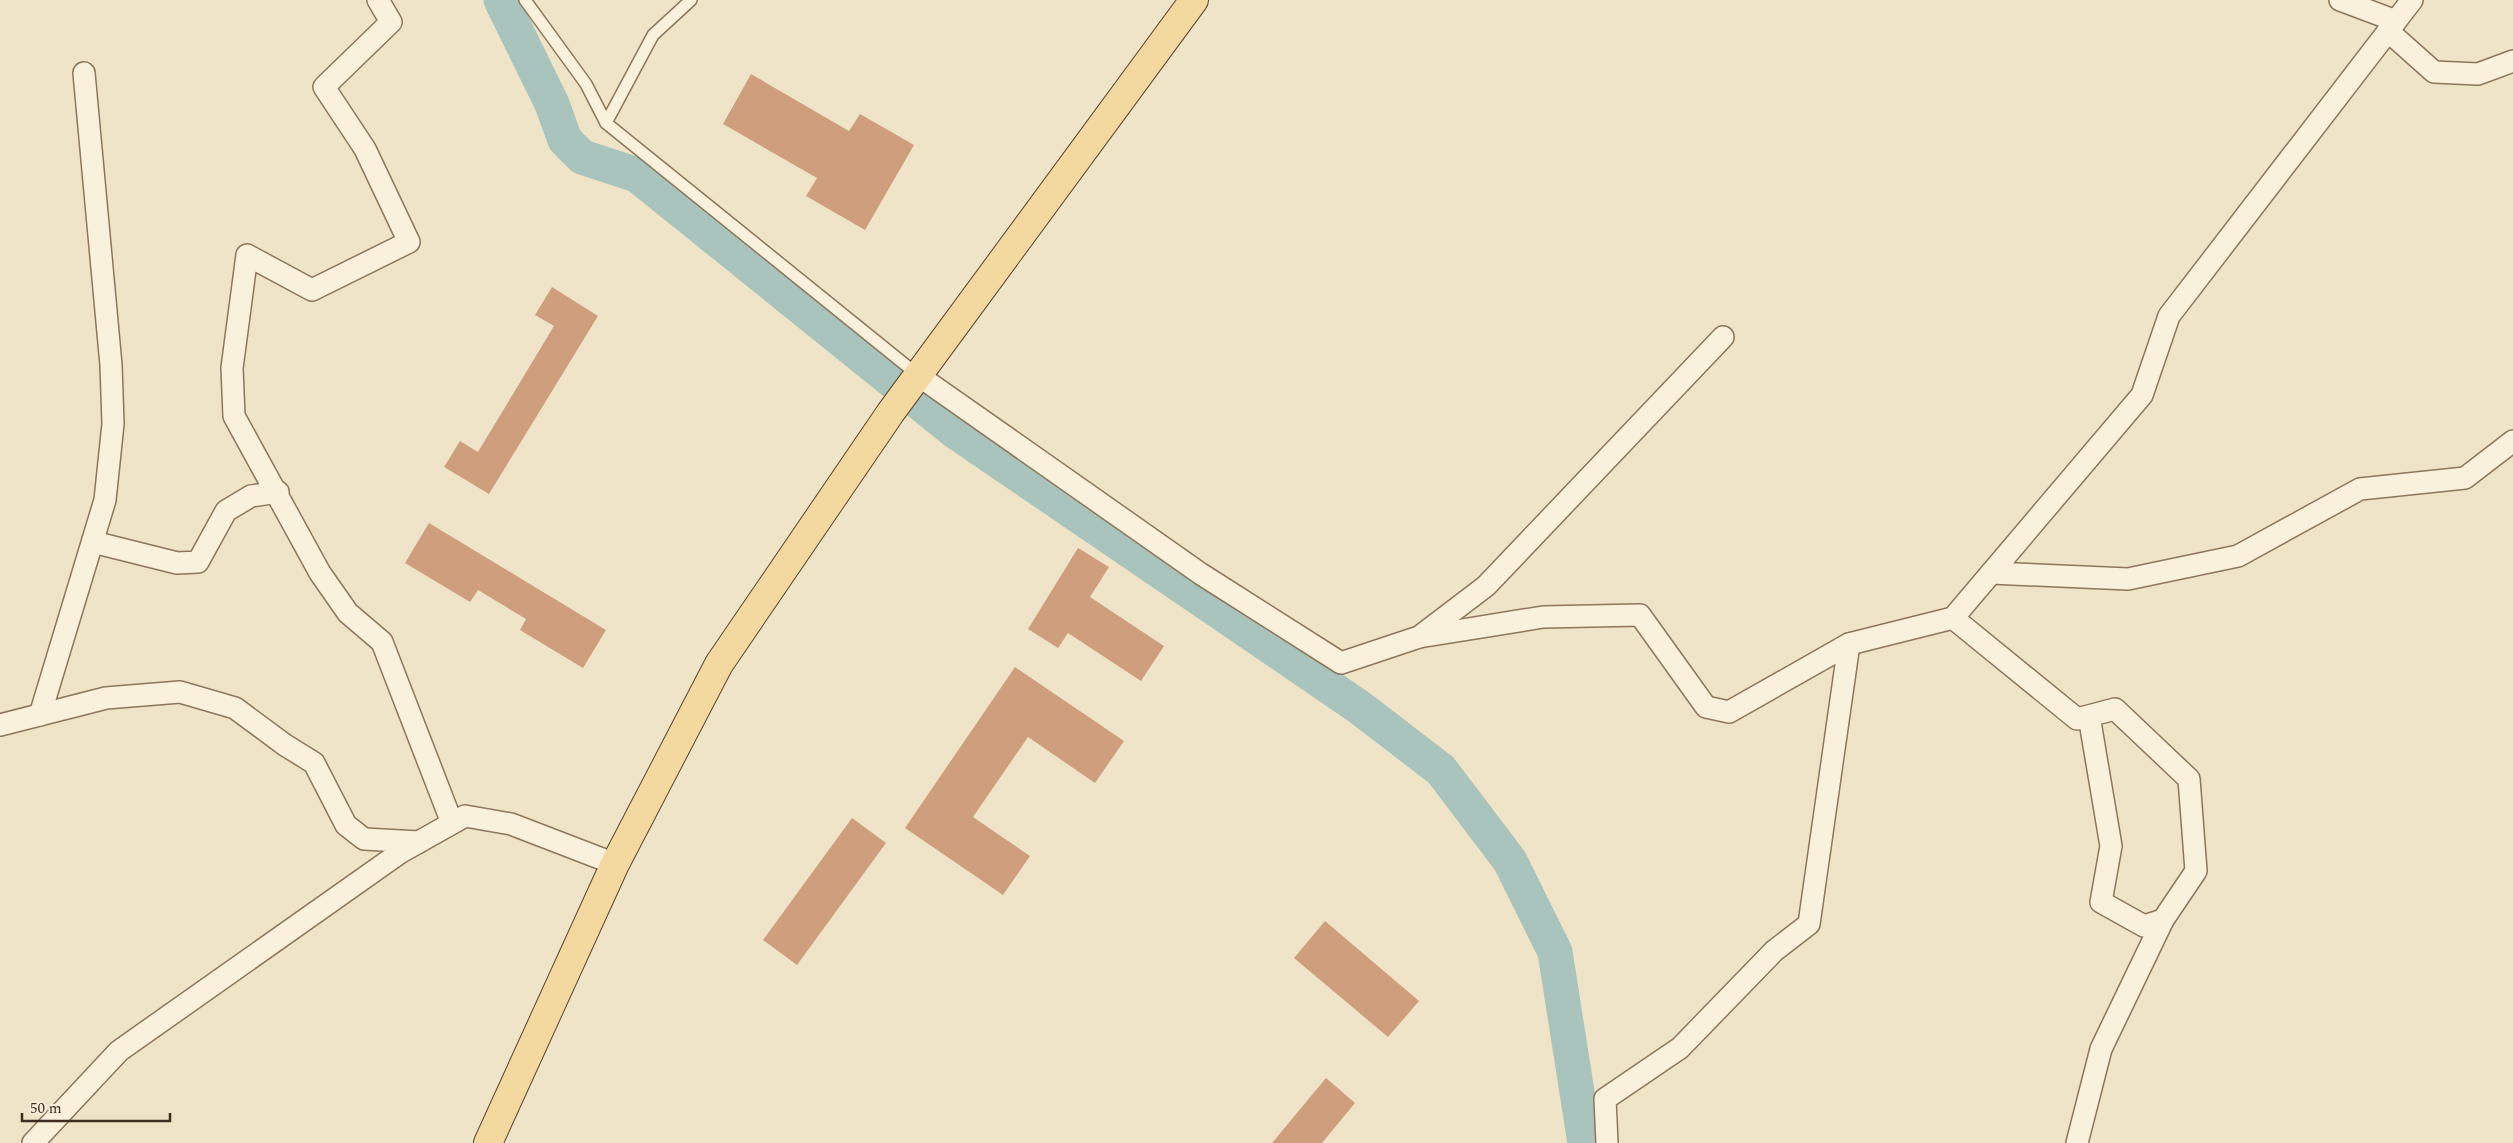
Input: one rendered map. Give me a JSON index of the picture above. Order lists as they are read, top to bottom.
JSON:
{
  "scale_bar": "50 m"
}
